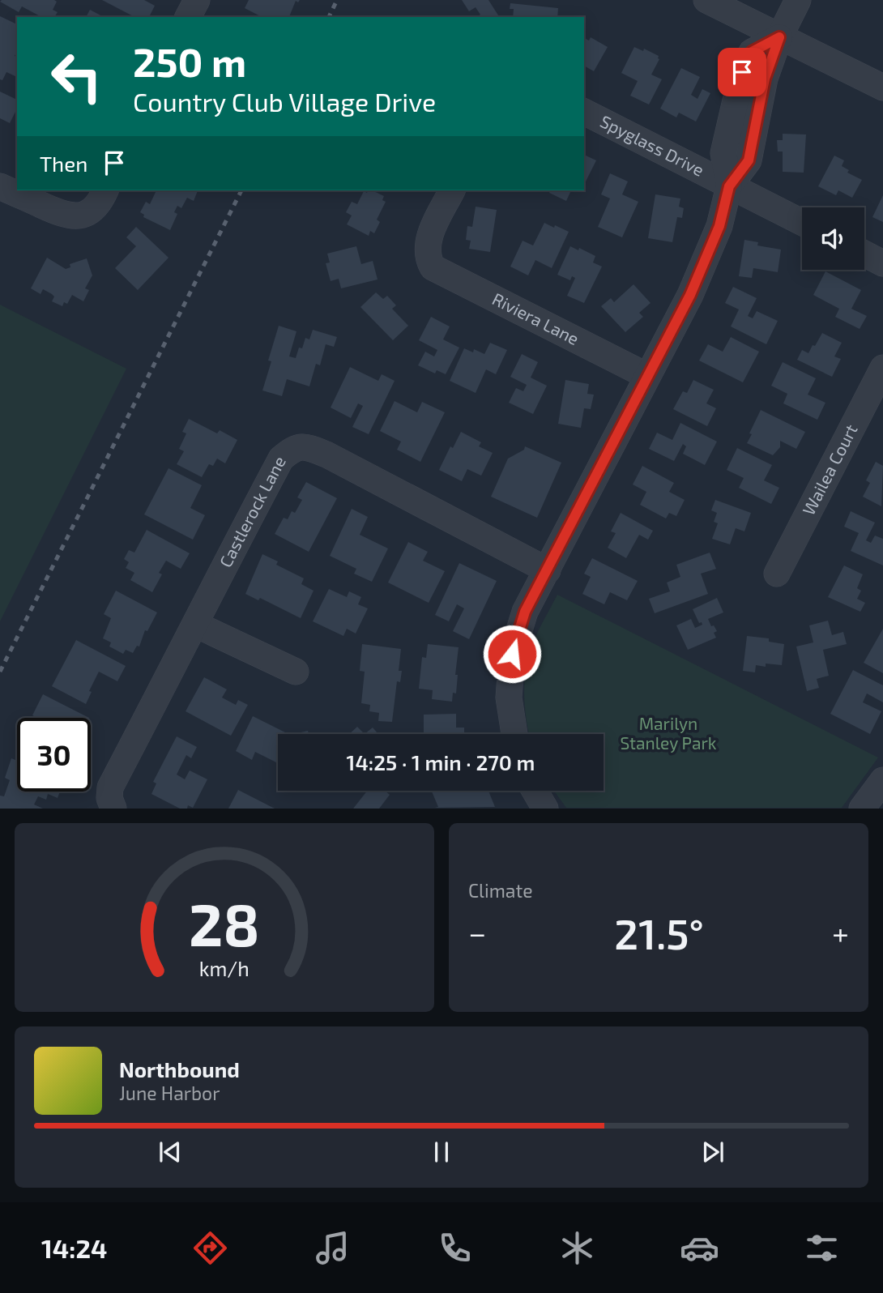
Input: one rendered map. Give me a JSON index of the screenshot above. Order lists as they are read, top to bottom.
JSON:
{
  "streets": {
    "street": [
      "Spyglass Drive",
      "Riviera Lane",
      "Wailea Court",
      "Castlerock Lane"
    ]
  },
  "parks": ["Marilyn Stanley Park"],
  "page": {
    "turn": ["250 m", "Country Club Village Drive"],
    "then": "Then",
    "limit": "30",
    "trip": "14:25 · 1 min · 270 m",
    "tile": "Climate",
    "heat": ["−", "21.5°", "+"],
    "song": ["Northbound", "June Harbor"],
    "tabs": "14:24",
    "gauge": ["28", "km/h"]
  }
}
